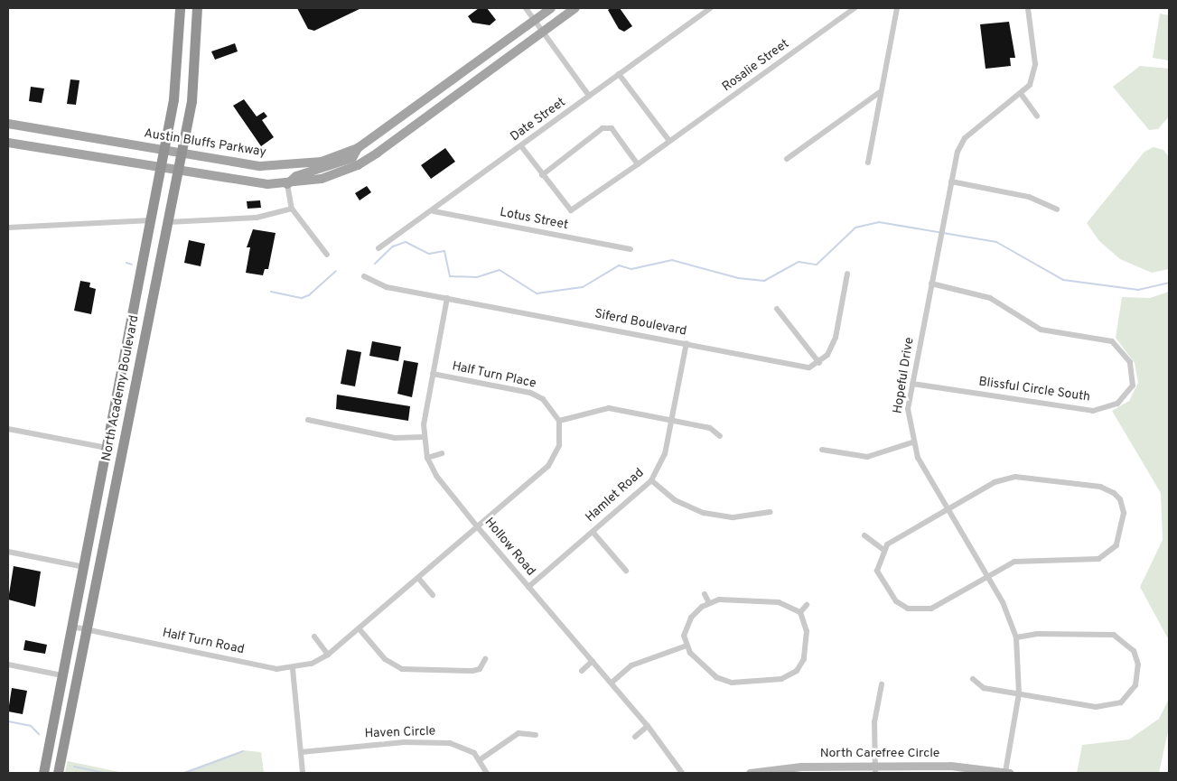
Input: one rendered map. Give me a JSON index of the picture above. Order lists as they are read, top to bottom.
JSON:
{
  "streets": {
    "highway": ["North Academy Boulevard"],
    "main road": ["Austin Bluffs Parkway", "North Carefree Circle"],
    "street": [
      "Rosalie Street",
      "Date Street",
      "Lotus Street",
      "Siferd Boulevard",
      "Half Turn Place",
      "Hopeful Drive",
      "Blissful Circle South",
      "Hamlet Road",
      "Hollow Road",
      "Half Turn Road",
      "Haven Circle"
    ]
  },
  "crossings": [
    ["Date Street", "Lotus Street"],
    ["Austin Bluffs Parkway", "North Academy Boulevard"],
    ["Siferd Boulevard", "Hamlet Road"],
    ["Siferd Boulevard", "Hollow Road"],
    ["Half Turn Place", "Hollow Road"],
    ["Hopeful Drive", "Blissful Circle South"],
    ["Hopeful Drive", "North Carefree Circle"],
    ["North Academy Boulevard", "Half Turn Road"],
    ["Hamlet Road", "Hollow Road"],
    ["Hollow Road", "Half Turn Road"]
  ]
}
